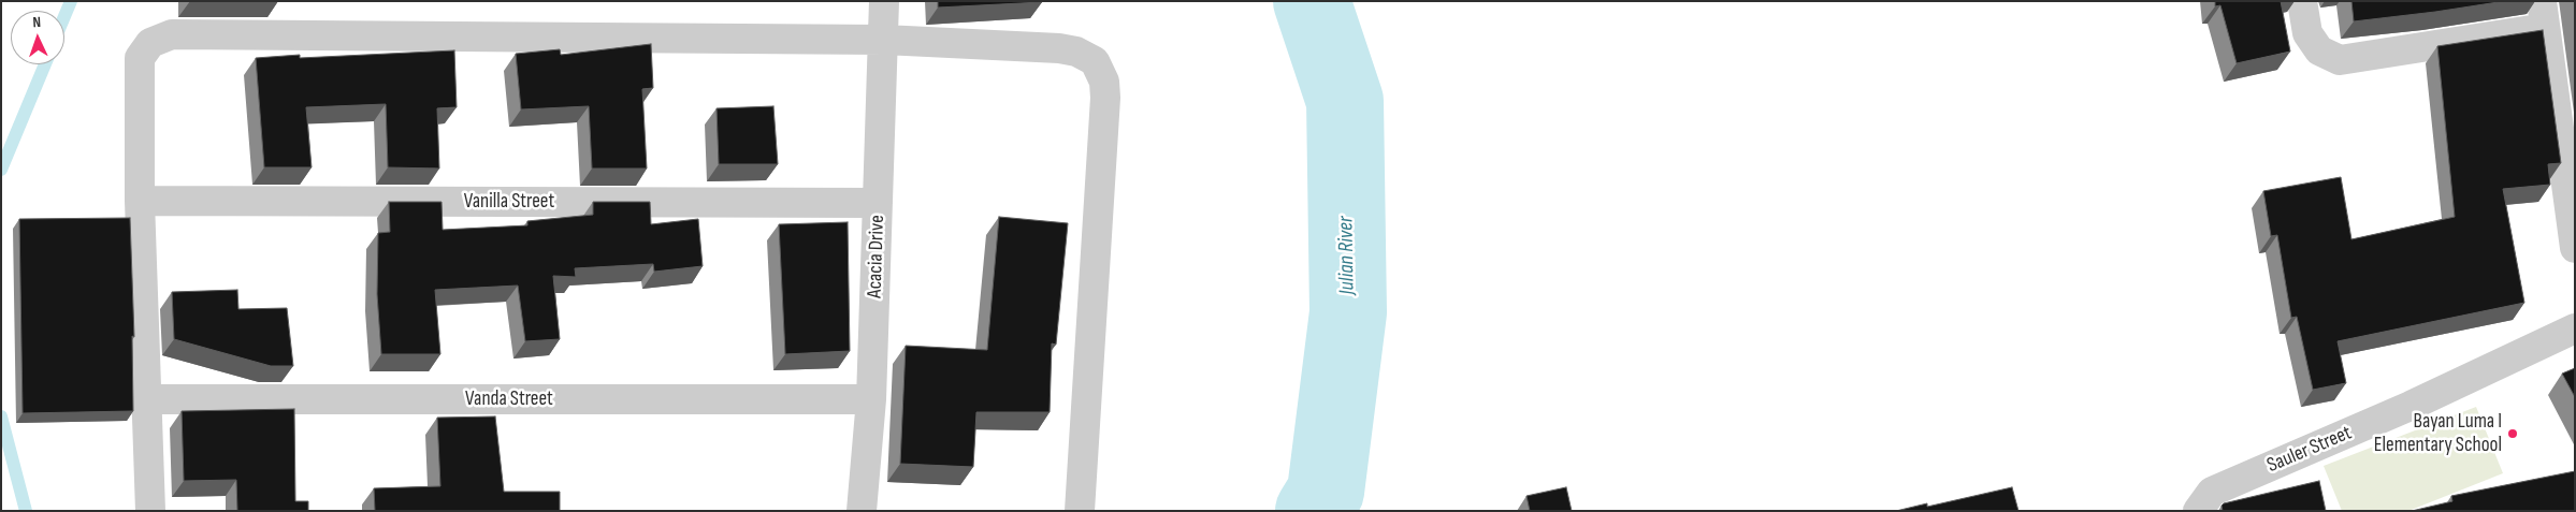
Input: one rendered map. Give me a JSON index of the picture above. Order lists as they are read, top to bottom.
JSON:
{
  "streets": {
    "street": [
      "Vanilla Street",
      "Acacia Drive",
      "Vanda Street",
      "Sauler Street"
    ]
  },
  "crossings": [
    ["Vanilla Street", "Acacia Drive"],
    ["Acacia Drive", "Vanda Street"]
  ],
  "water": ["Julian River"],
  "places": ["Bayan Luma I Elementary School"],
  "north": "top"
}
